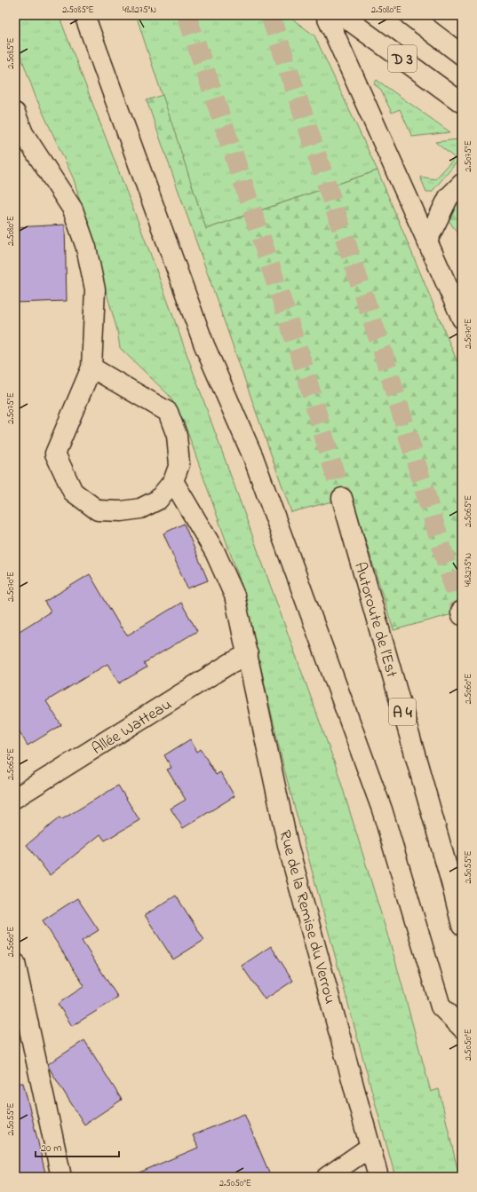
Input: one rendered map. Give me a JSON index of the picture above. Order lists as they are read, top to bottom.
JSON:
{
  "streets": {
    "main road": [
      "D 3",
      "Autoroute de l’Est",
      "A 4",
      "Allée Watteau",
      "Rue de la Remise du Verrou"
    ]
  },
  "crossings": [
    ["Allée Watteau", "Rue de la Remise du Verrou"]
  ],
  "scale_bar": "20 m",
  "coordinates": [
    "2.5085°E",
    "48.8275°N",
    "2.5080°E",
    "2.5075°E",
    "2.5070°E",
    "2.5065°E",
    "2.5060°E",
    "2.5055°E",
    "2.5050°E"
  ]
}
